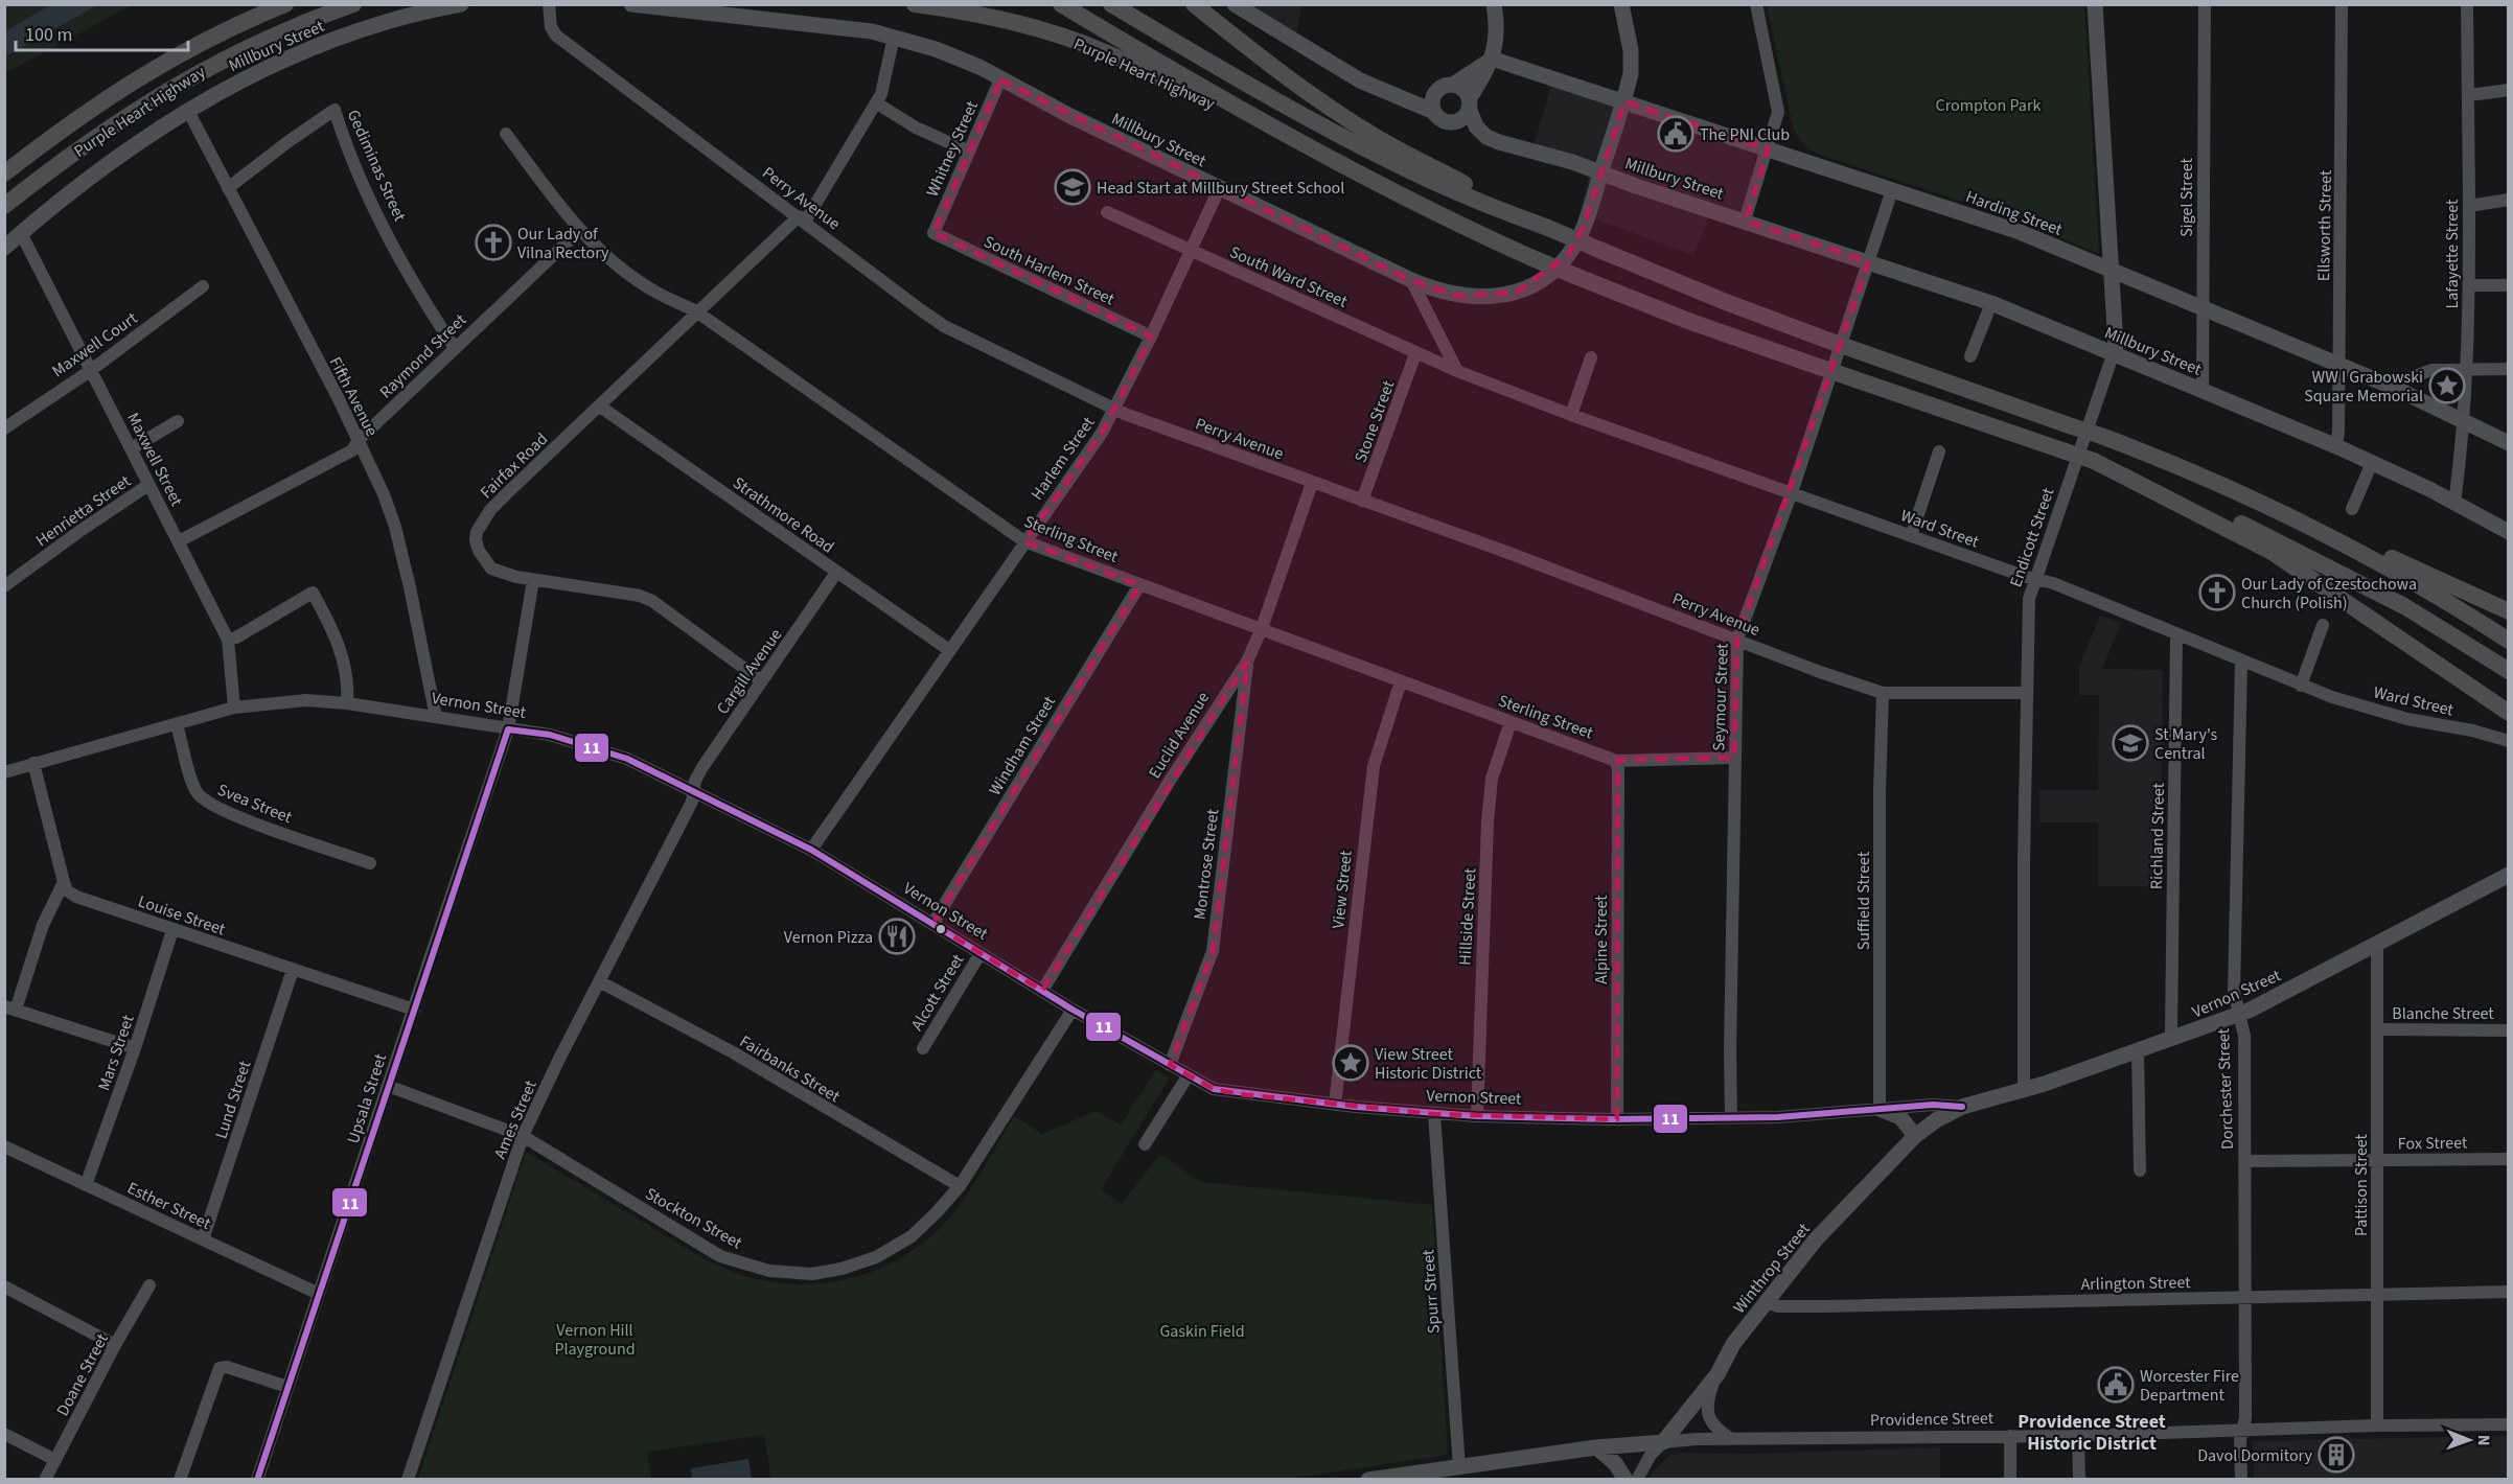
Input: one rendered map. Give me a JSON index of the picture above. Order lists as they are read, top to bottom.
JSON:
{
  "streets": {
    "highway": ["Purple Heart Highway"],
    "main road": [
      "Millbury Street",
      "Harding Street",
      "Endicott Street",
      "Vernon Street",
      "Winthrop Street",
      "Providence Street"
    ],
    "street": [
      "Whitney Street",
      "Gediminas Street",
      "Perry Avenue",
      "Sigel Street",
      "Ellsworth Street",
      "Lafayette Street",
      "South Harlem Street",
      "South Ward Street",
      "Maxwell Court",
      "Raymond Street",
      "Fifth Avenue",
      "Stone Street",
      "Harlem Street",
      "Maxwell Street",
      "Fairfax Road",
      "Henrietta Street",
      "Strathmore Road",
      "Ward Street",
      "Sterling Street",
      "Cargill Avenue",
      "Seymour Street",
      "Euclid Avenue",
      "Windham Street",
      "Svea Street",
      "Richland Street",
      "Montrose Street",
      "View Street",
      "Suffield Street",
      "Louise Street",
      "Hillside Street",
      "Alpine Street",
      "Alcott Street",
      "Blanche Street",
      "Mars Street",
      "Fairbanks Street",
      "Dorchester Street",
      "Upsala Street",
      "Lund Street",
      "Ames Street",
      "Fox Street",
      "Pattison Street",
      "Esther Street",
      "Stockton Street",
      "Arlington Street",
      "Spurr Street",
      "Doane Street"
    ]
  },
  "crossings": [
    ["Millbury Street", "Whitney Street"],
    ["Millbury Street", "Sigel Street"],
    ["Millbury Street", "Ellsworth Street"],
    ["Millbury Street", "Lafayette Street"],
    ["Millbury Street", "Fifth Avenue"],
    ["Millbury Street", "Harlem Street"],
    ["Millbury Street", "Maxwell Street"],
    ["Millbury Street", "Fairfax Road"],
    ["Millbury Street", "Endicott Street"],
    ["Millbury Street", "Seymour Street"],
    ["Whitney Street", "South Harlem Street"],
    ["Gediminas Street", "Raymond Street"],
    ["Gediminas Street", "Fifth Avenue"],
    ["Perry Avenue", "Stone Street"],
    ["Perry Avenue", "Harlem Street"],
    ["Perry Avenue", "Fairfax Road"],
    ["Perry Avenue", "Endicott Street"],
    ["Perry Avenue", "Seymour Street"],
    ["Perry Avenue", "Euclid Avenue"],
    ["Perry Avenue", "Suffield Street"],
    ["Sigel Street", "Harding Street"],
    ["Harding Street", "Ellsworth Street"],
    ["Harding Street", "Lafayette Street"],
    ["Harding Street", "Endicott Street"],
    ["Harding Street", "Seymour Street"],
    ["South Harlem Street", "Harlem Street"],
    ["South Ward Street", "Stone Street"],
    ["South Ward Street", "Harlem Street"],
    ["South Ward Street", "Ward Street"],
    ["Maxwell Court", "Maxwell Street"],
    ["Raymond Street", "Fifth Avenue"],
    ["Raymond Street", "Maxwell Street"],
    ["Raymond Street", "Sterling Street"],
    ["Fifth Avenue", "Vernon Street"],
    ["Harlem Street", "Strathmore Road"],
    ["Harlem Street", "Sterling Street"],
    ["Harlem Street", "Vernon Street"],
    ["Maxwell Street", "Henrietta Street"],
    ["Maxwell Street", "Vernon Street"],
    ["Fairfax Road", "Strathmore Road"],
    ["Fairfax Road", "Sterling Street"],
    ["Fairfax Road", "Cargill Avenue"],
    ["Fairfax Road", "Upsala Street"],
    ["Strathmore Road", "Cargill Avenue"],
    ["Ward Street", "Endicott Street"],
    ["Ward Street", "Seymour Street"],
    ["Ward Street", "Richland Street"],
    ["Ward Street", "Dorchester Street"],
    ["Endicott Street", "Vernon Street"],
    ["Sterling Street", "Seymour Street"],
    ["Sterling Street", "Euclid Avenue"],
    ["Sterling Street", "Windham Street"],
    ["Sterling Street", "View Street"],
    ["Sterling Street", "Hillside Street"],
    ["Sterling Street", "Alpine Street"],
    ["Cargill Avenue", "Vernon Street"],
    ["Cargill Avenue", "Ames Street"],
    ["Seymour Street", "Vernon Street"],
    ["Vernon Street", "Euclid Avenue"],
    ["Vernon Street", "Windham Street"],
    ["Vernon Street", "Svea Street"],
    ["Vernon Street", "Richland Street"],
    ["Vernon Street", "Montrose Street"],
    ["Vernon Street", "View Street"],
    ["Vernon Street", "Suffield Street"],
    ["Vernon Street", "Hillside Street"],
    ["Vernon Street", "Alpine Street"],
    ["Vernon Street", "Alcott Street"],
    ["Vernon Street", "Dorchester Street"],
    ["Vernon Street", "Upsala Street"],
    ["Vernon Street", "Ames Street"],
    ["Vernon Street", "Pattison Street"],
    ["Vernon Street", "Stockton Street"],
    ["Vernon Street", "Winthrop Street"],
    ["Vernon Street", "Spurr Street"],
    ["Euclid Avenue", "Montrose Street"],
    ["Louise Street", "Mars Street"],
    ["Louise Street", "Upsala Street"],
    ["Louise Street", "Lund Street"],
    ["Blanche Street", "Pattison Street"],
    ["Mars Street", "Esther Street"],
    ["Fairbanks Street", "Ames Street"],
    ["Fairbanks Street", "Stockton Street"],
    ["Dorchester Street", "Fox Street"],
    ["Dorchester Street", "Arlington Street"],
    ["Dorchester Street", "Providence Street"],
    ["Upsala Street", "Esther Street"],
    ["Upsala Street", "Stockton Street"],
    ["Lund Street", "Esther Street"],
    ["Ames Street", "Stockton Street"],
    ["Fox Street", "Pattison Street"],
    ["Pattison Street", "Arlington Street"],
    ["Pattison Street", "Providence Street"],
    ["Winthrop Street", "Arlington Street"],
    ["Winthrop Street", "Providence Street"],
    ["Spurr Street", "Providence Street"]
  ],
  "districts": ["Providence Street Historic District"],
  "parks": ["Crompton Park", "Vernon Hill Playground", "Gaskin Field"],
  "places": {
    "public building": ["The PNI Club", "Worcester Fire Department"],
    "school or university": ["Head Start at Millbury Street School", "St Mary's Central"],
    "church": ["Our Lady of Vilna Rectory", "Our Lady of Czestochowa Church (Polish)"],
    "place": ["WW I Grabowski Square Memorial", "View Street Historic District"],
    "restaurant": ["Vernon Pizza"],
    "building": ["Davol Dormitory"]
  },
  "lines": ["transit line 11"],
  "scale_bar": "100 m",
  "north": "right"
}
